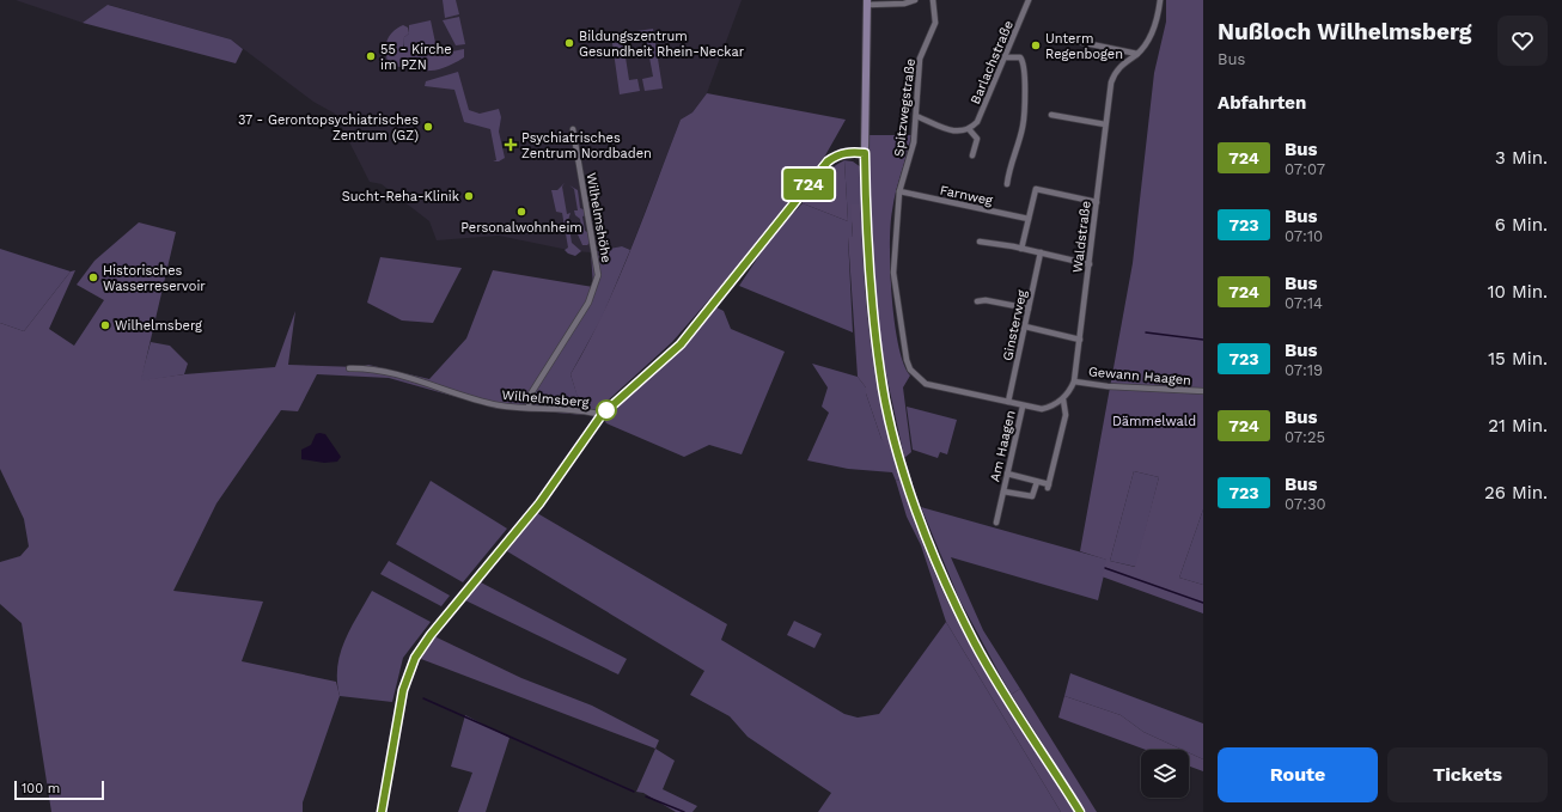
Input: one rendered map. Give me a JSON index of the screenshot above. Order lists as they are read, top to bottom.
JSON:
{
  "streets": {
    "street": [
      "Barlachstraße",
      "Spitzwegstraße",
      "Farnweg",
      "Wilhelmshöhe",
      "Waldstraße",
      "Ginsterweg",
      "Gewann Haagen",
      "Wilhelmsberg",
      "Am Haagen"
    ]
  },
  "crossings": [
    ["Spitzwegstraße", "Farnweg"],
    ["Spitzwegstraße", "Waldstraße"],
    ["Spitzwegstraße", "Ginsterweg"],
    ["Spitzwegstraße", "Am Haagen"],
    ["Wilhelmshöhe", "Wilhelmsberg"],
    ["Waldstraße", "Gewann Haagen"]
  ],
  "parks": ["Dämmelwald"],
  "places": {
    "other": [
      "Bildungszentrum Gesundheit Rhein-Neckar",
      "Unterm Regenbogen",
      "55 - Kirche im PZN",
      "37 - Gerontopsychiatrisches Zentrum (GZ)",
      "Sucht-Reha-Klinik",
      "Personalwohnheim",
      "Historisches Wasserreservoir",
      "Wilhelmsberg"
    ],
    "health": ["Psychiatrisches Zentrum Nordbaden"]
  },
  "lines": ["bus line 724"],
  "scale_bar": "100 m",
  "page": {
    "on_map": "724",
    "heading": [
      ["Nußloch Wilhelmsberg", "Bus"],
      "Abfahrten"
    ],
    "list": [
      {
        "mark": "724",
        "name": "Bus",
        "note": "07:07",
        "value": "3 Min."
      },
      {
        "mark": "723",
        "name": "Bus",
        "note": "07:10",
        "value": "6 Min."
      },
      {
        "mark": "724",
        "name": "Bus",
        "note": "07:14",
        "value": "10 Min."
      },
      {
        "mark": "723",
        "name": "Bus",
        "note": "07:19",
        "value": "15 Min."
      },
      {
        "mark": "724",
        "name": "Bus",
        "note": "07:25",
        "value": "21 Min."
      },
      {
        "mark": "723",
        "name": "Bus",
        "note": "07:30",
        "value": "26 Min."
      }
    ],
    "buttons": ["Route", "Tickets"],
    "scale": "100 m"
  }
}
